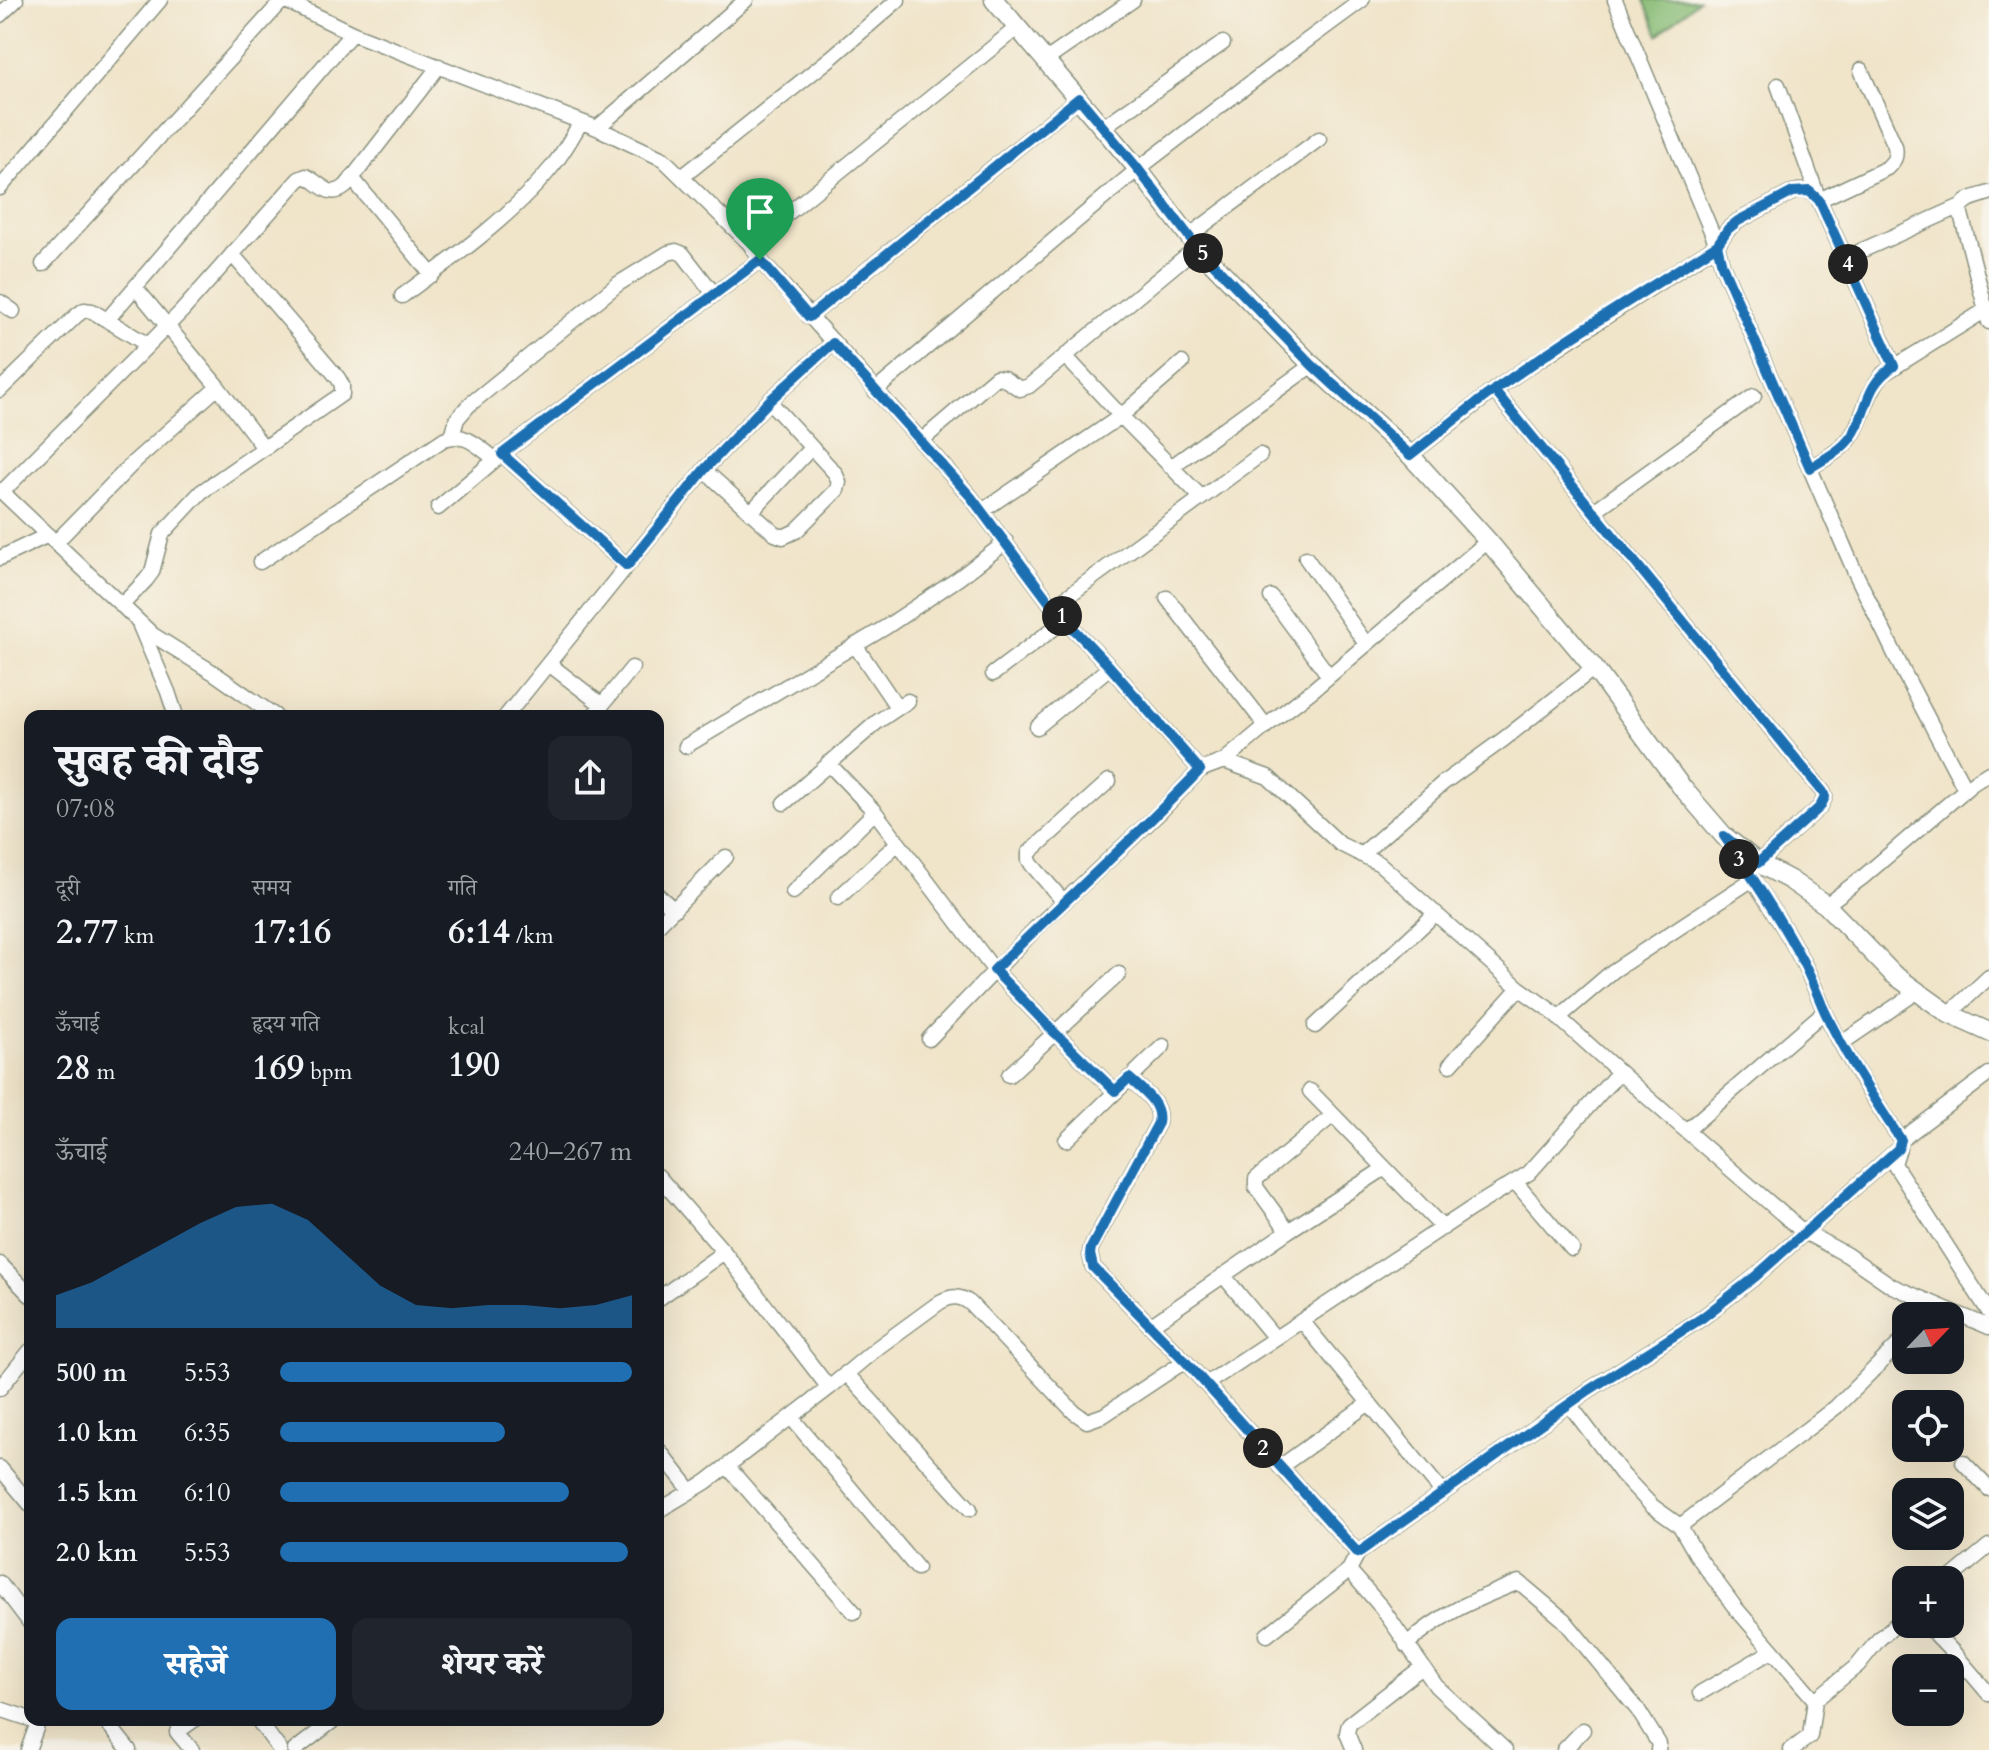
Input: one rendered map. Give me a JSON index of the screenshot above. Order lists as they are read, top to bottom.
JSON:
{
  "north": "top right",
  "page": {
    "pins": [
      "5",
      "4",
      "1",
      "3",
      "2"
    ],
    "heading": ["सुबह की दौड़", "07:08"],
    "stats": [
      ["दूरी", "2.77 km"],
      ["समय", "17:16"],
      ["गति", "6:14 /km"],
      ["ऊँचाई", "28 m"],
      ["हृदय गति", "169 bpm"],
      ["kcal", "190"]
    ],
    "chart": ["ऊँचाई", "240–267 m"],
    "map_buttons": ["+", "−"],
    "list": [
      {
        "name": "500 m",
        "note": "5:53"
      },
      {
        "name": "1.0 km",
        "note": "6:35"
      },
      {
        "name": "1.5 km",
        "note": "6:10"
      },
      {
        "name": "2.0 km",
        "note": "5:53"
      }
    ],
    "buttons": ["सहेजें", "शेयर करें"]
  }
}
